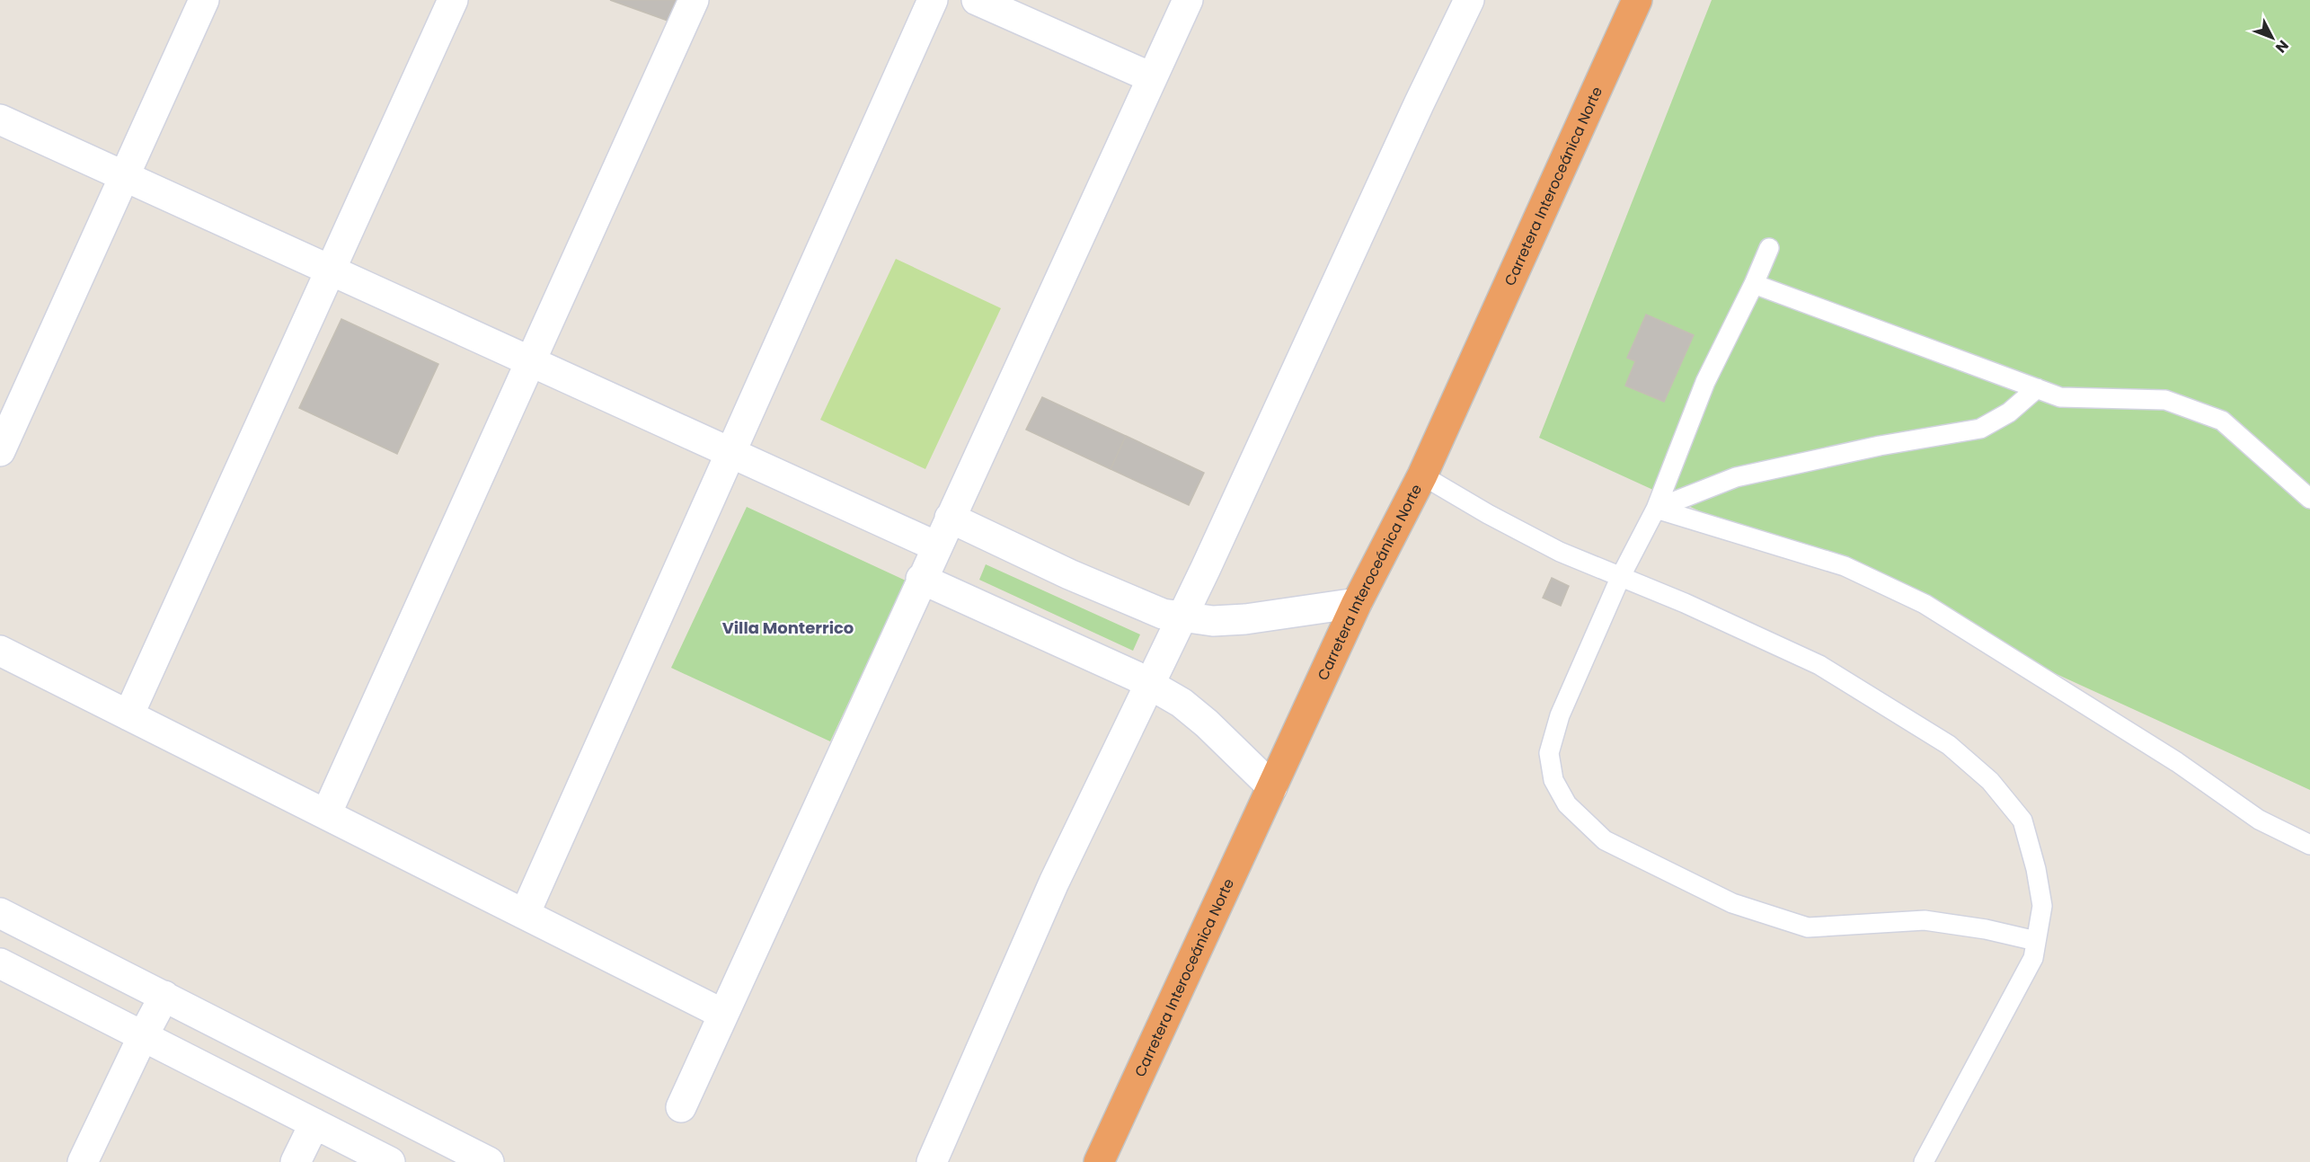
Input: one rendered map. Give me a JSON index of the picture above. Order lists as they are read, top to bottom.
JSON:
{
  "streets": {
    "highway": ["Carretera Interoceánica Norte"]
  },
  "districts": ["Villa Monterrico"],
  "north": "bottom right"
}
